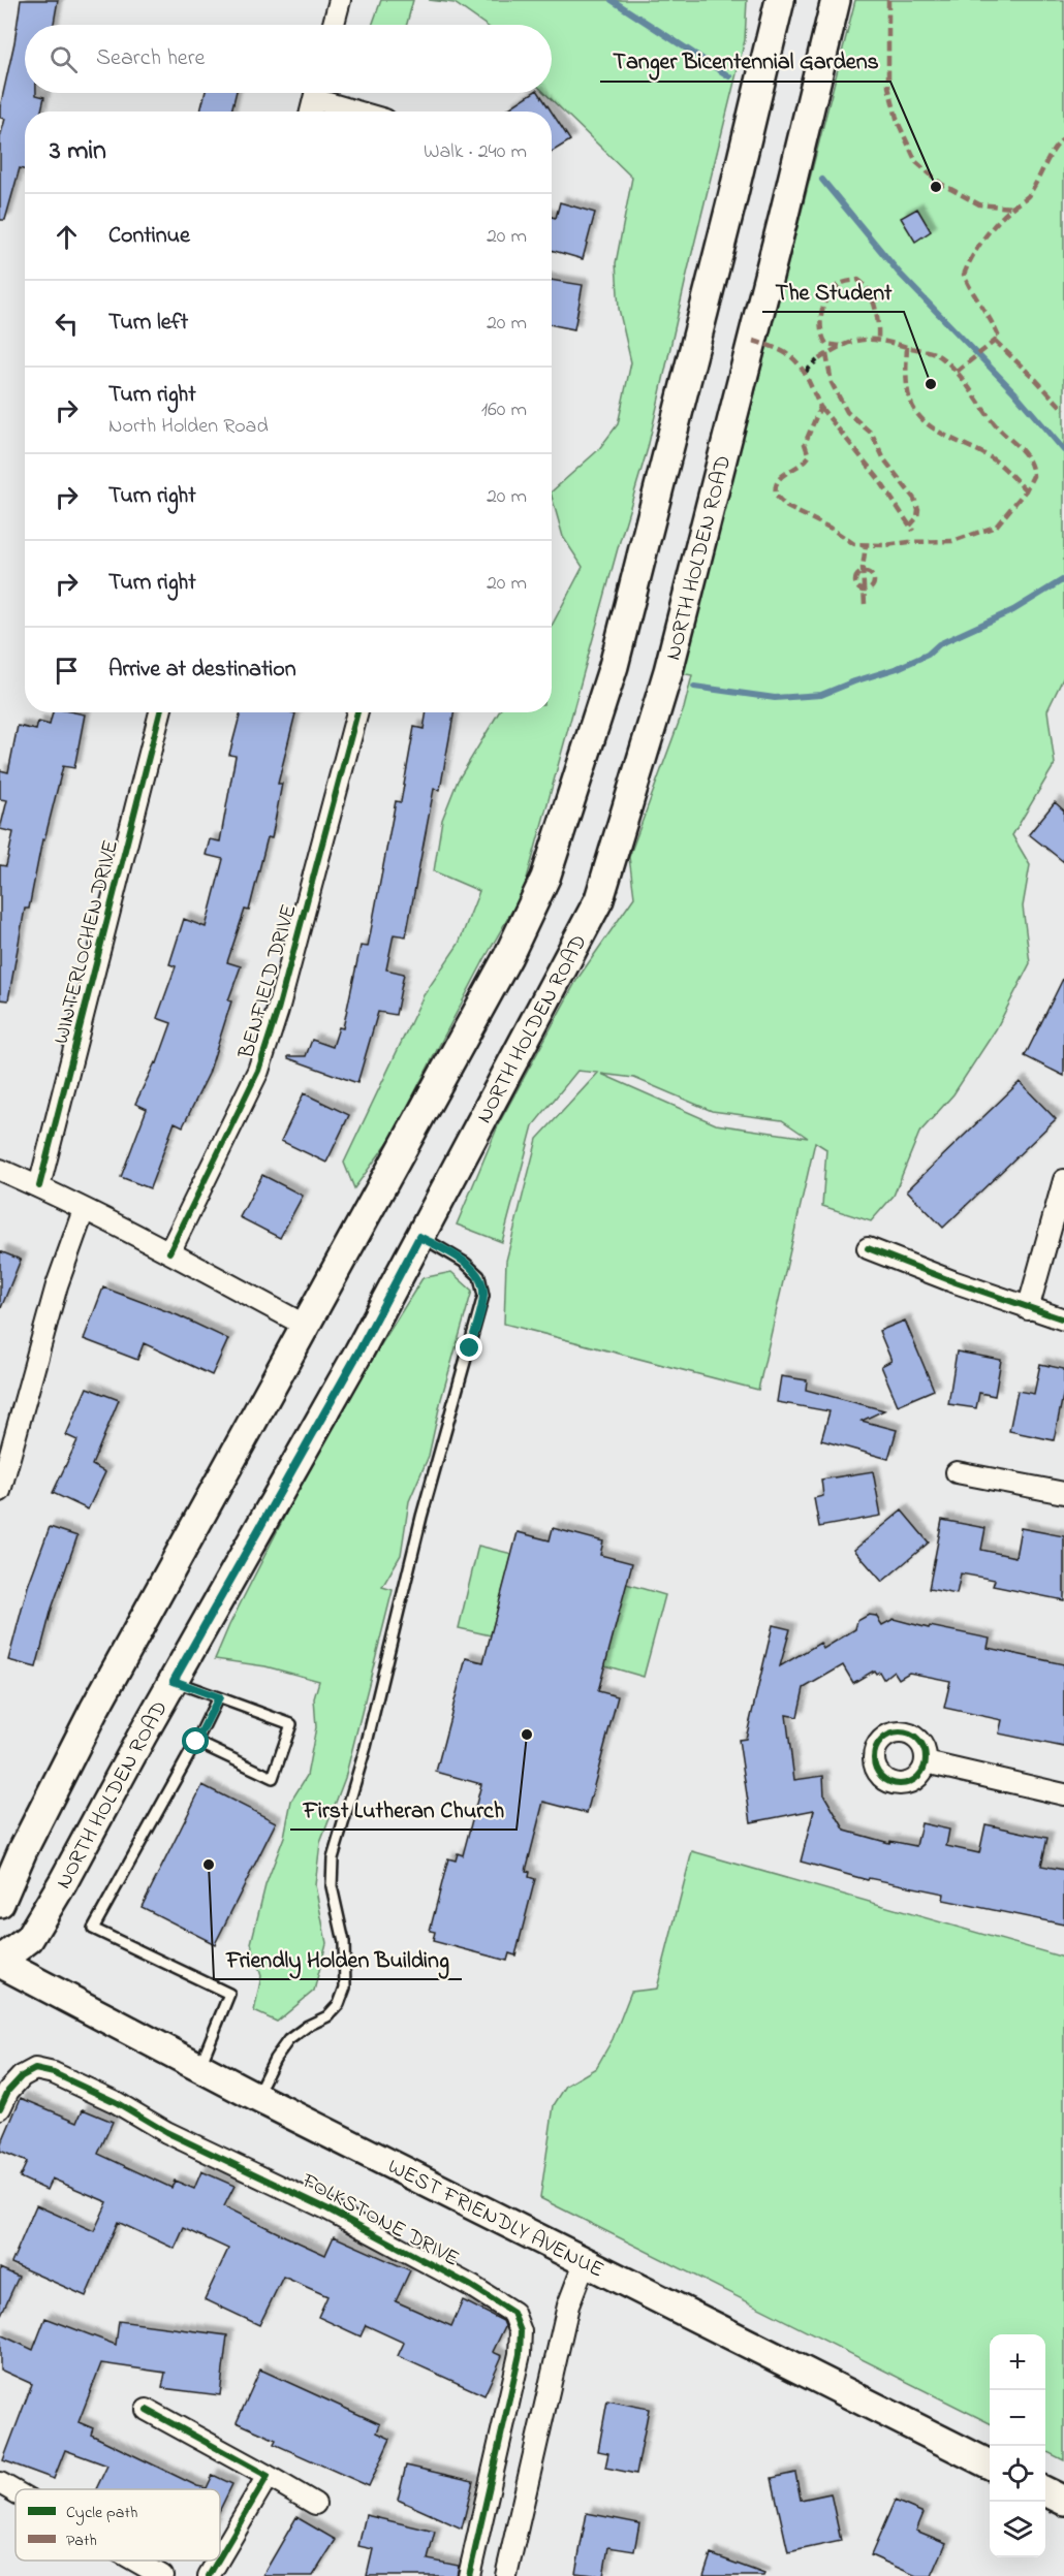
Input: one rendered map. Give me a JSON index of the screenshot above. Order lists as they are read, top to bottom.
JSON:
{
  "streets": {
    "main road": ["NORTH HOLDEN ROAD", "WEST FRIENDLY AVENUE"],
    "street": ["WINTERLOCHEN DRIVE", "BENFIELD DRIVE", "FOLKSTONE DRIVE"]
  },
  "crossings": [
    ["NORTH HOLDEN ROAD", "WEST FRIENDLY AVENUE"]
  ],
  "places": [
    "Tanger Bicentennial Gardens",
    "The Student",
    "First Lutheran Church",
    "Friendly Holden Building"
  ],
  "legend": ["Cycle path", "Path"],
  "page": {
    "search": "Search here",
    "heading": ["3 min", "Walk · 240 m"],
    "list": [
      ["Continue", "20 m"],
      ["Turn left", "20 m"],
      ["Turn right", "North Holden Road", "160 m"],
      ["Turn right", "20 m"],
      ["Turn right", "20 m"],
      "Arrive at destination"
    ],
    "map_buttons": ["+", "−"]
  }
}
